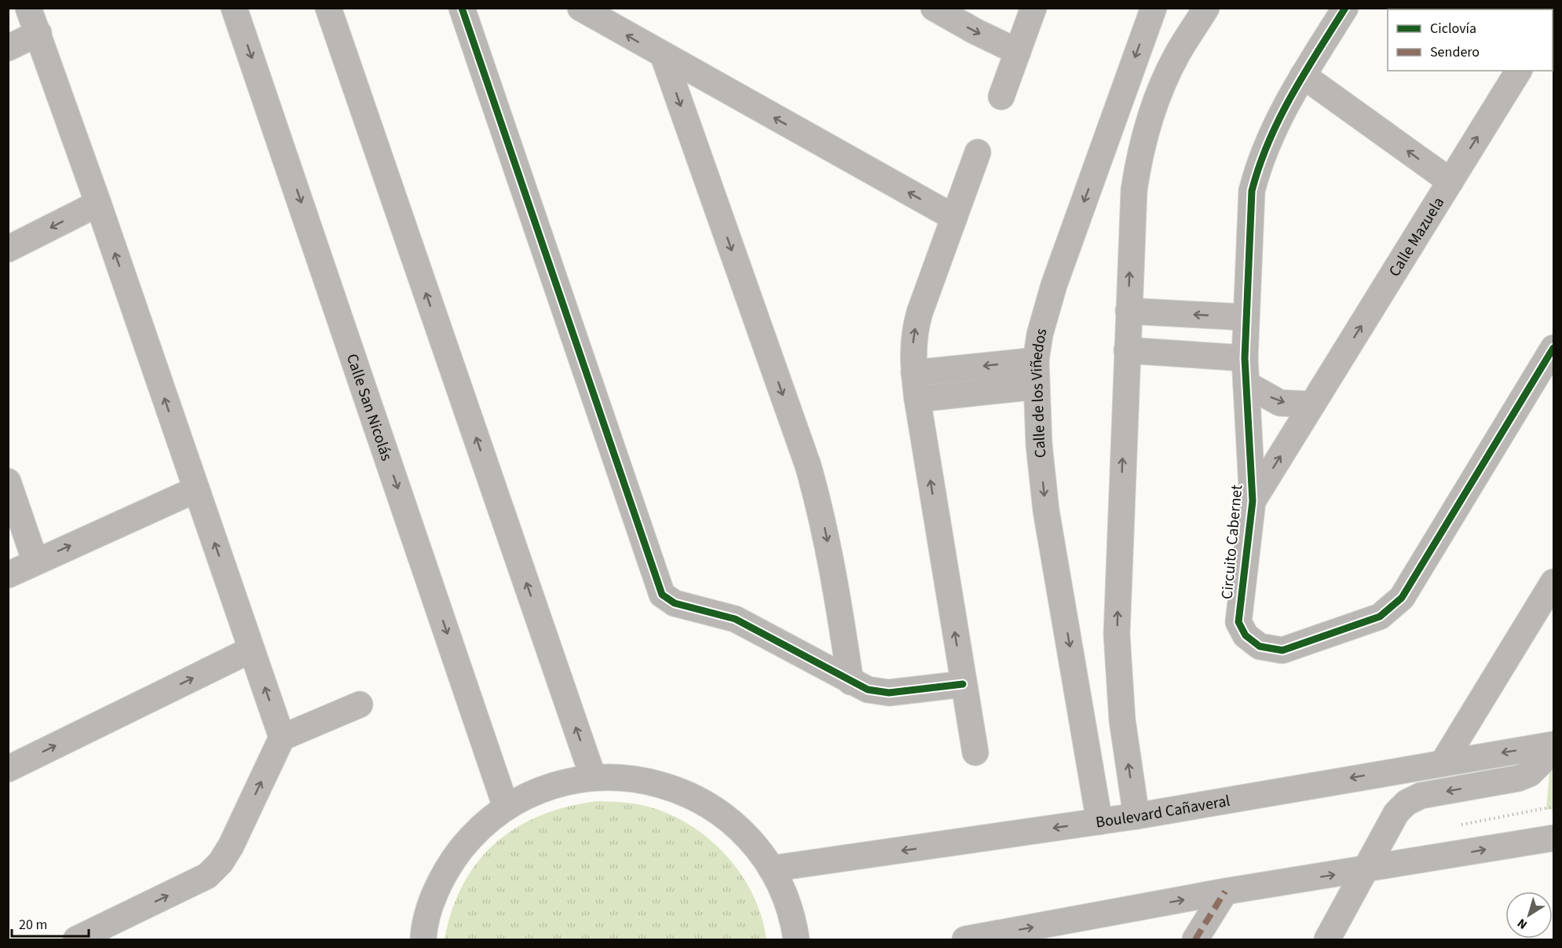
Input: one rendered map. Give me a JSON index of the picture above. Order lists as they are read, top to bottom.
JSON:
{
  "streets": {
    "street": [
      "Calle Mazuela",
      "Calle de los Viñedos",
      "Calle San Nicolás",
      "Circuito Cabernet",
      "Boulevard Cañaveral"
    ]
  },
  "crossings": [
    ["Calle Mazuela", "Circuito Cabernet"],
    ["Calle de los Viñedos", "Boulevard Cañaveral"]
  ],
  "one_way": ["Calle Mazuela"],
  "legend": ["Ciclovía", "Sendero"],
  "scale_bar": "20 m",
  "north": "bottom left"
}
